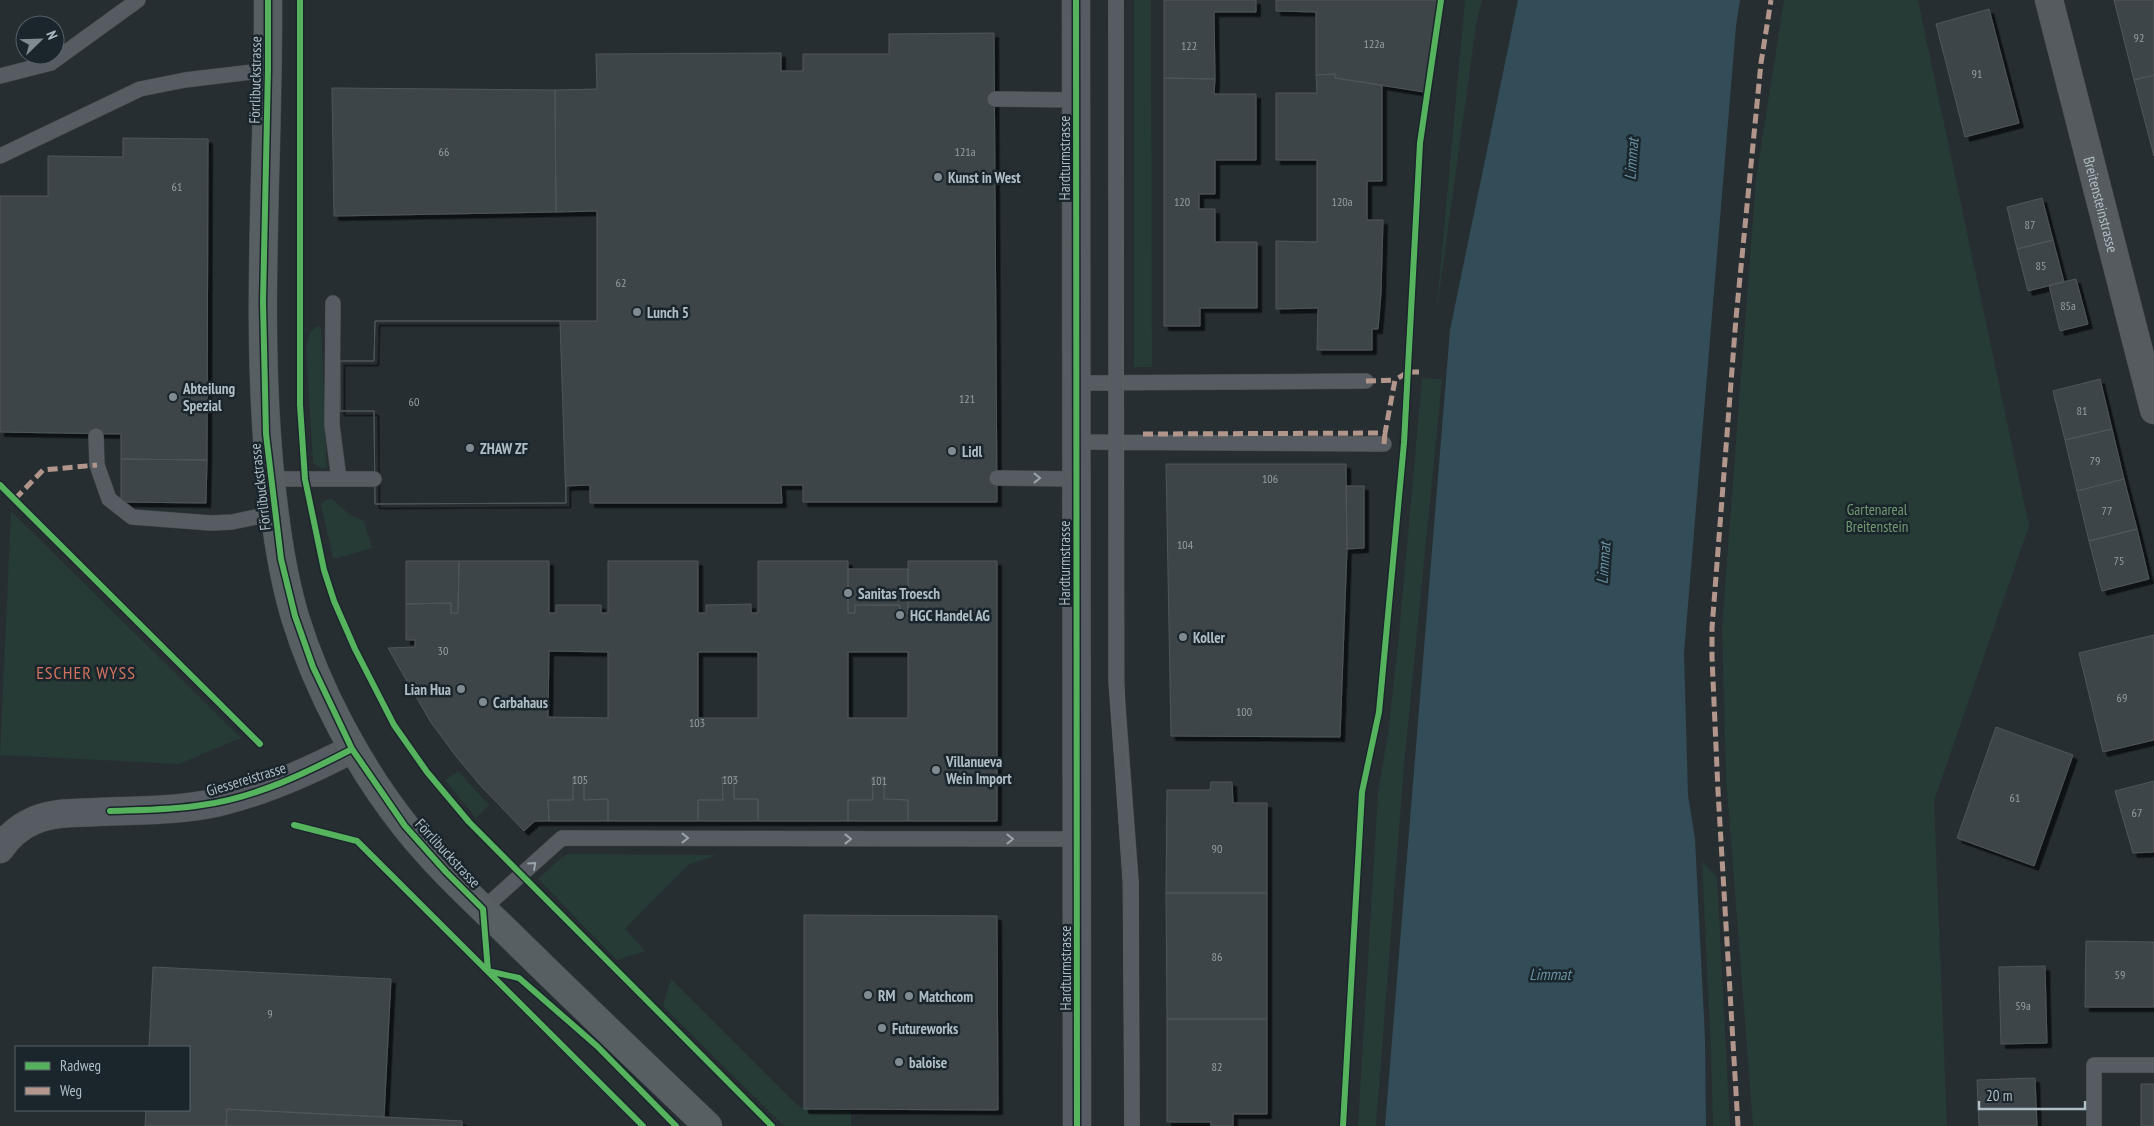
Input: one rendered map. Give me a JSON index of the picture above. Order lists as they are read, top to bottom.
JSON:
{
  "streets": {
    "main road": ["Förrlibuckstrasse"],
    "street": ["Hardturmstrasse", "Breitensteinstrasse", "Giessereistrasse"]
  },
  "crossings": [
    ["Förrlibuckstrasse", "Giessereistrasse"]
  ],
  "districts": ["ESCHER WYSS"],
  "water": ["Limmat"],
  "parks": ["Gartenareal Breitenstein"],
  "places": [
    "Kunst in West",
    "Lunch 5",
    "Abteilung Spezial",
    "ZHAW ZF",
    "Lidl",
    "Sanitas Troesch",
    "HGC Handel AG",
    "Koller",
    "Lian Hua",
    "Carbahaus",
    "Villanueva Wein Import",
    "RM",
    "Matchcom",
    "Futureworks",
    "baloise"
  ],
  "house_numbers": [
    "92",
    "122a",
    "122",
    "91",
    "66",
    "121a",
    "61",
    "120",
    "120a",
    "87",
    "85",
    "62",
    "85a",
    "121",
    "60",
    "81",
    "79",
    "106",
    "77",
    "104",
    "75",
    "30",
    "69",
    "100",
    "103",
    "105",
    "103",
    "101",
    "61",
    "67",
    "90",
    "86",
    "59",
    "59a",
    "9",
    "82"
  ],
  "legend": ["Radweg", "Weg"],
  "scale_bar": "20 m",
  "north": "top right"
}
